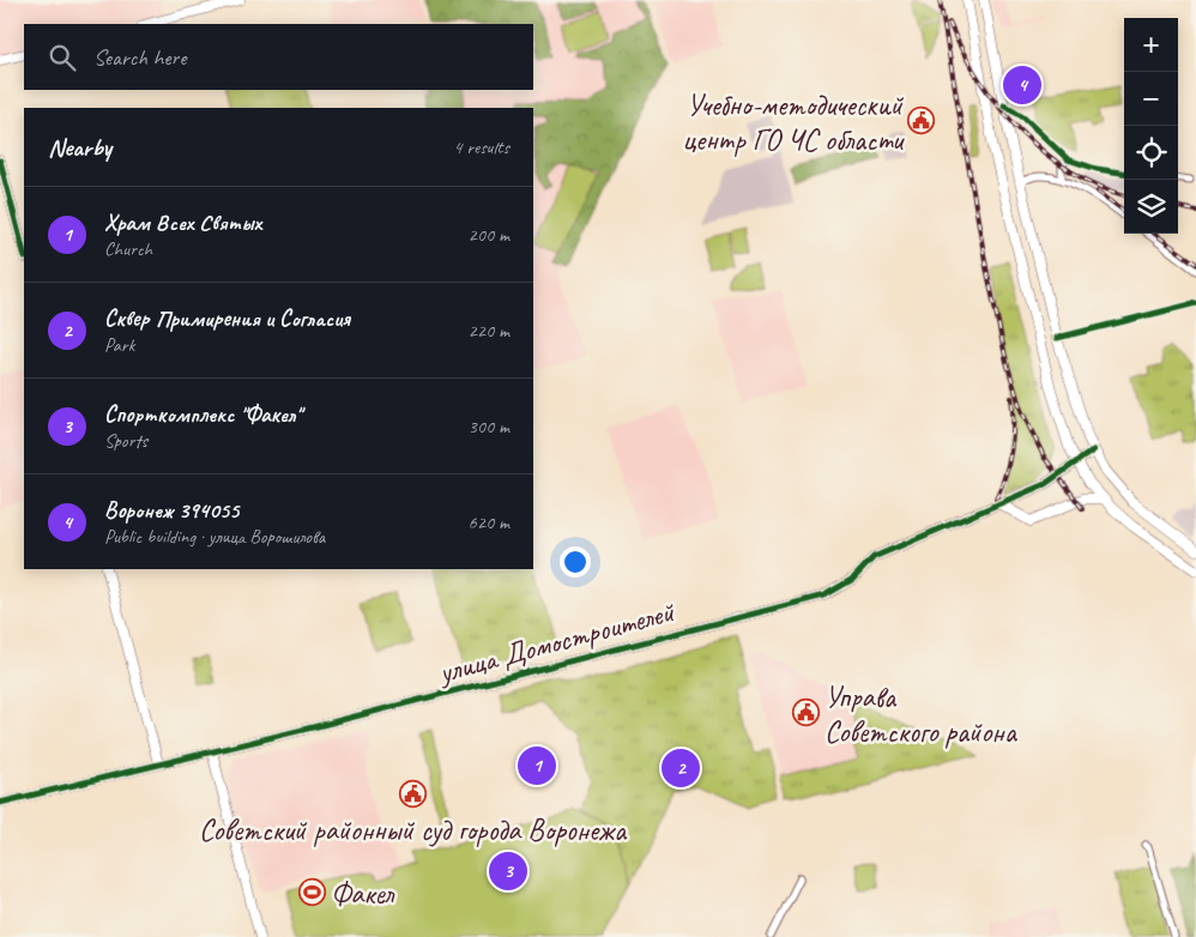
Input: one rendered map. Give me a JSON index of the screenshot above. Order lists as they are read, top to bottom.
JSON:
{
  "streets": {
    "street": ["улица Домостроителей"]
  },
  "places": {
    "public building": ["Учебно-методический центр ГО ЧС области", "Управа Советского района", "Советский районный суд города Воронежа"],
    "sports": ["Факел"]
  },
  "page": {
    "map_buttons": ["+", "−"],
    "search": "Search here",
    "pins": [
      "4",
      "1",
      "2",
      "3"
    ],
    "heading": ["Nearby", "4 results"],
    "list": [
      {
        "mark": "1",
        "name": "Храм Всех Святых",
        "note": "Church",
        "value": "200 m"
      },
      {
        "mark": "2",
        "name": "Сквер Примирения и Согласия",
        "note": "Park",
        "value": "220 m"
      },
      {
        "mark": "3",
        "name": "Спорткомплекс \"Факел\"",
        "note": "Sports",
        "value": "300 m"
      },
      {
        "mark": "4",
        "name": "Воронеж 394055",
        "note": "Public building · улица Ворошилова",
        "value": "620 m"
      }
    ]
  }
}
